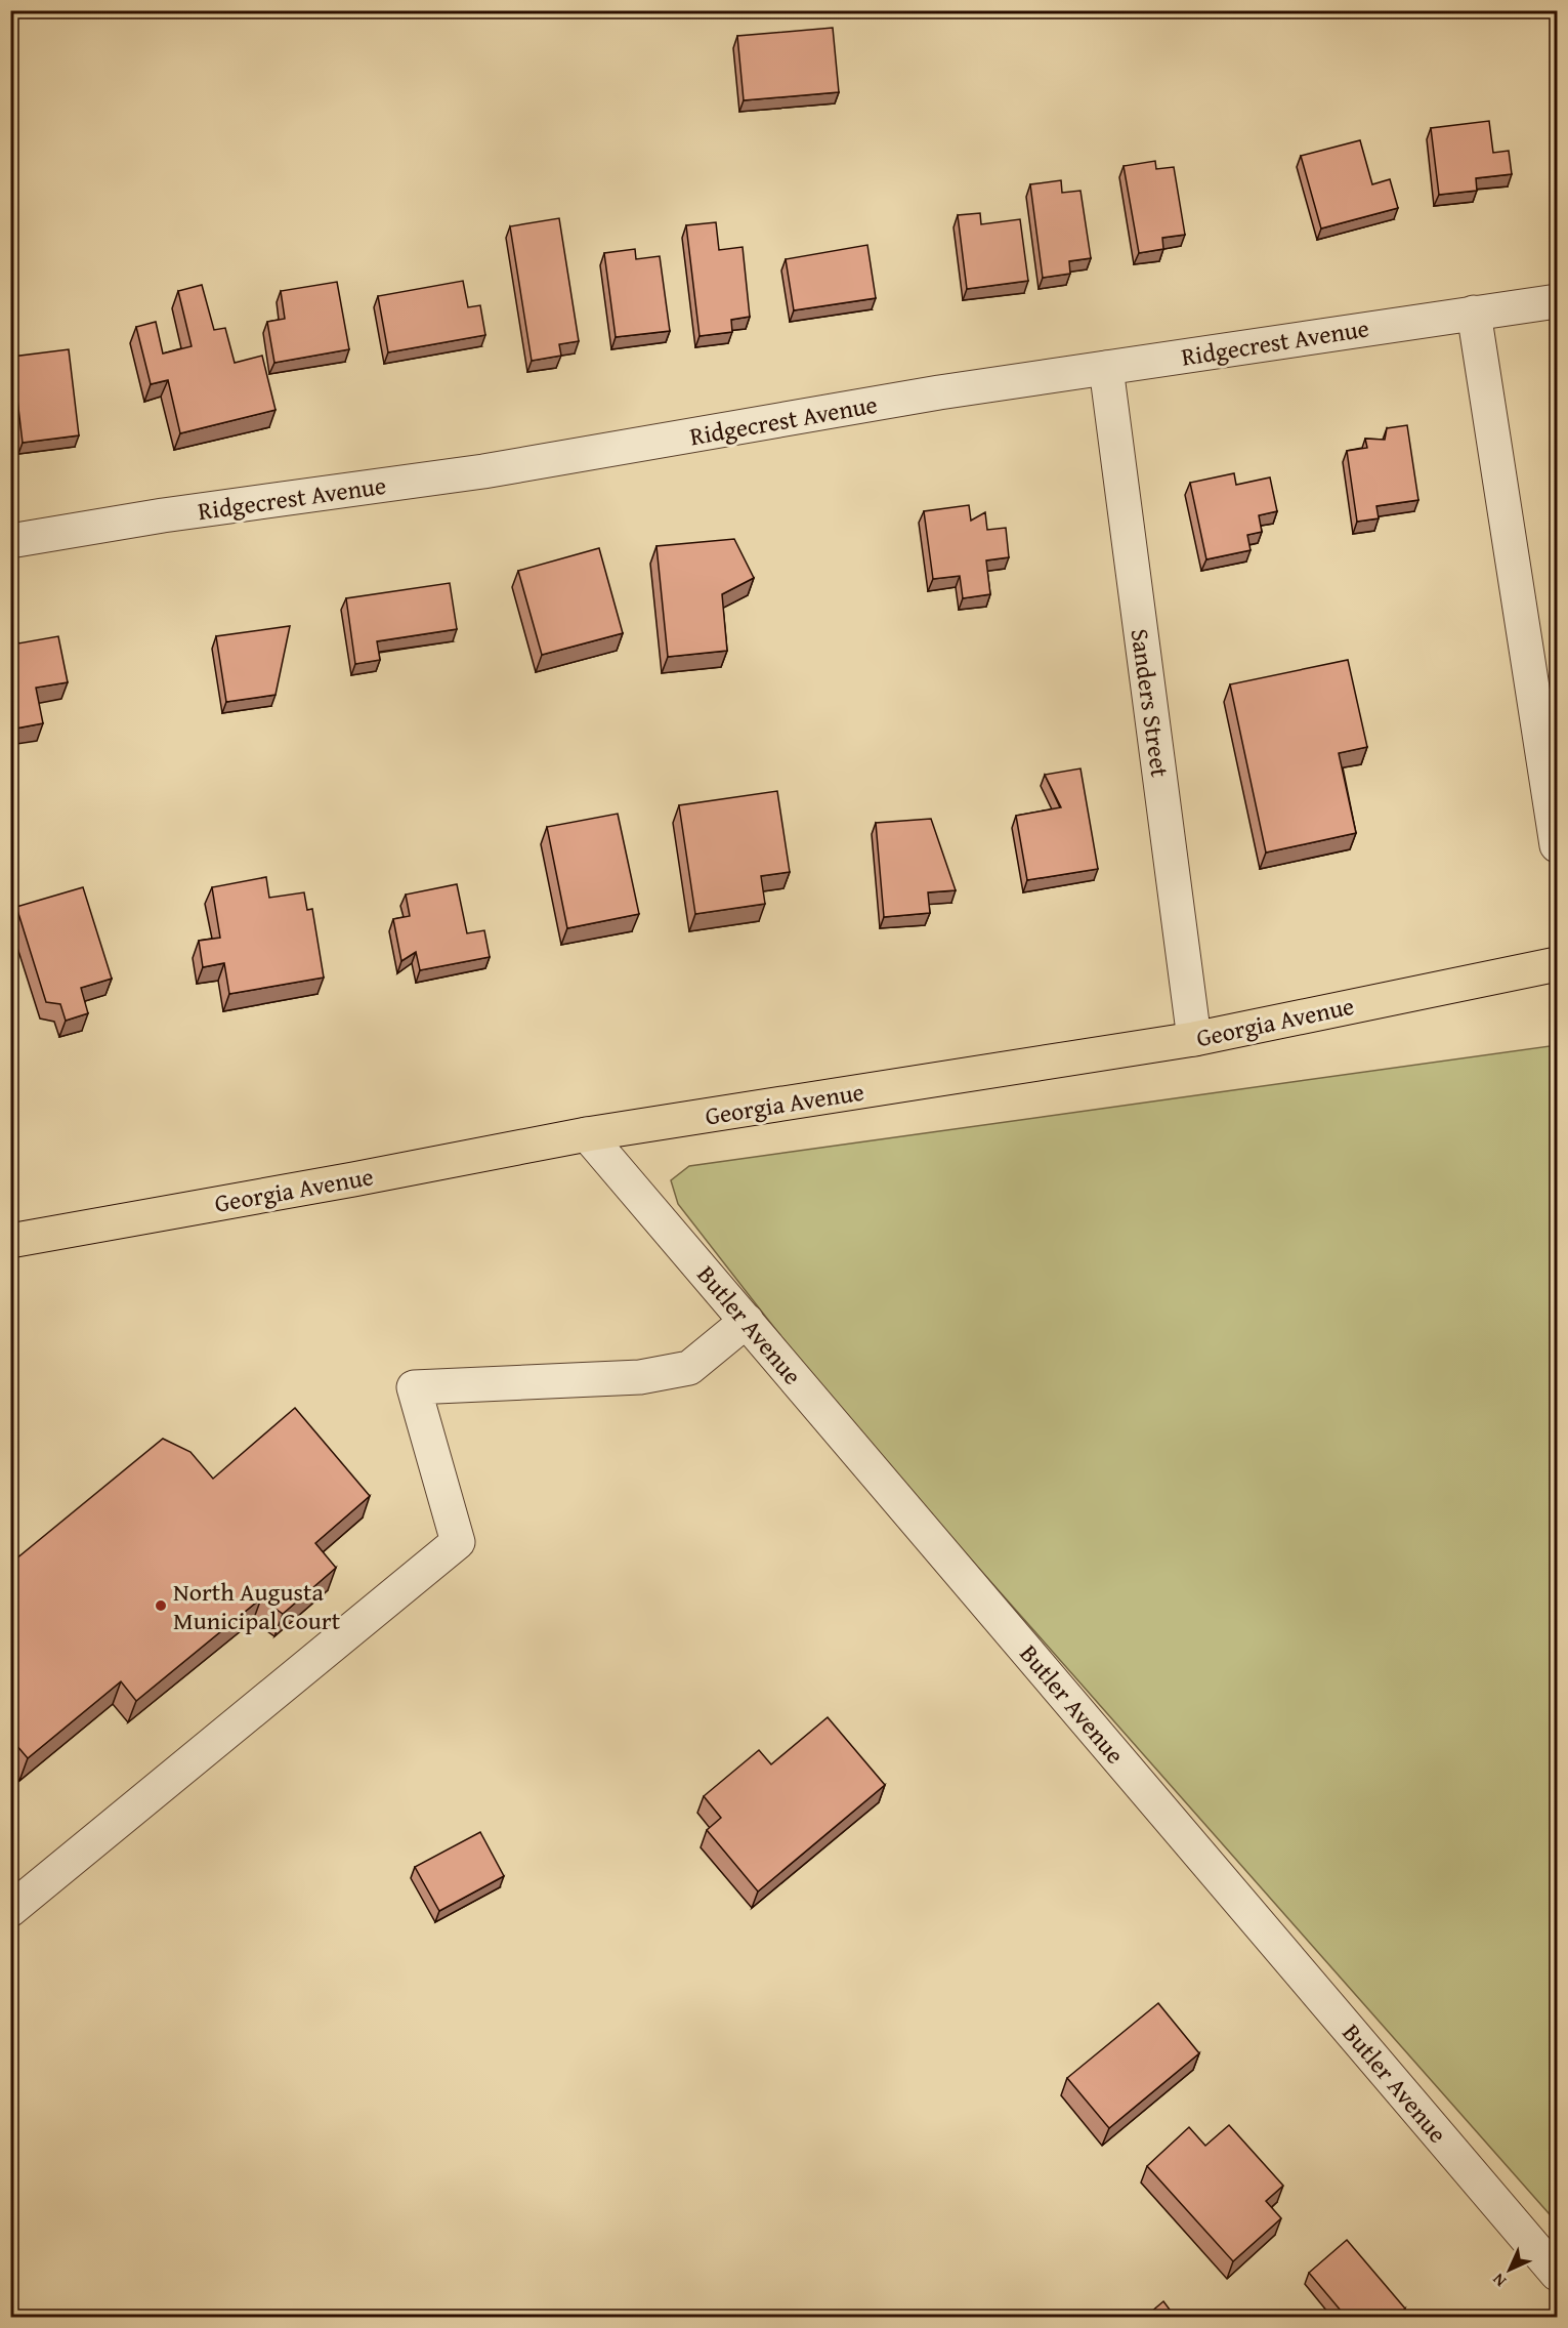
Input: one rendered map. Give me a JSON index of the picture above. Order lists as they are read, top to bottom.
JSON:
{
  "streets": {
    "main road": ["Georgia Avenue"],
    "street": ["Ridgecrest Avenue", "Sanders Street", "Butler Avenue"]
  },
  "crossings": [
    ["Ridgecrest Avenue", "Sanders Street"],
    ["Sanders Street", "Georgia Avenue"],
    ["Georgia Avenue", "Butler Avenue"]
  ],
  "places": ["North Augusta Municipal Court"],
  "north": "bottom left"
}
